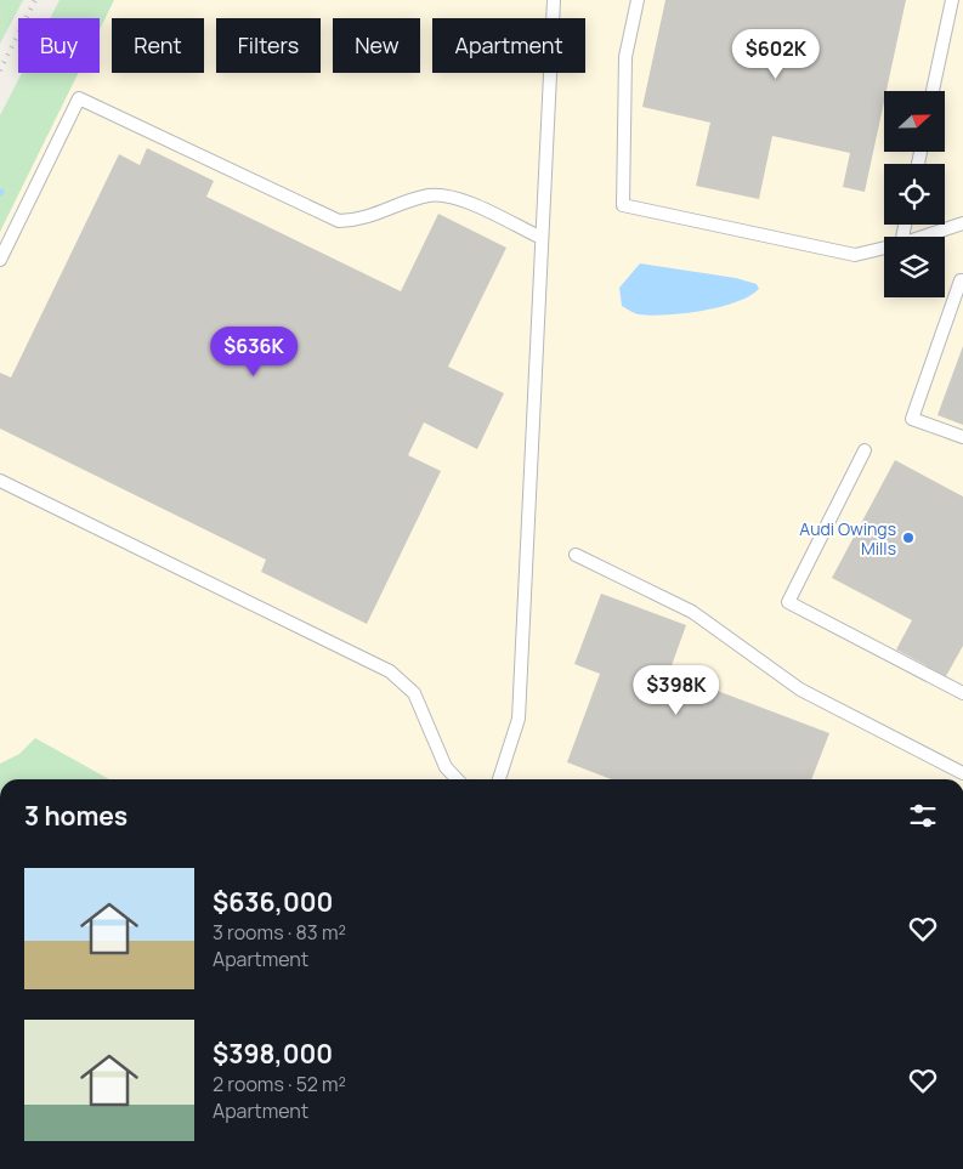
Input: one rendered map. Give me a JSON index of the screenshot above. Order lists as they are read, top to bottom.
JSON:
{
  "places": ["Audi Owings Mills"],
  "north": "right",
  "page": {
    "chip": [
      "Buy",
      "Rent",
      "Filters",
      "New",
      "Apartment"
    ],
    "price": ["$602K", "$636K", "$398K"],
    "heading": "3 homes",
    "list": [
      {
        "name": "$636,000",
        "note": "3 rooms · 83 m² · Apartment"
      },
      {
        "name": "$398,000",
        "note": "2 rooms · 52 m² · Apartment"
      }
    ]
  }
}
